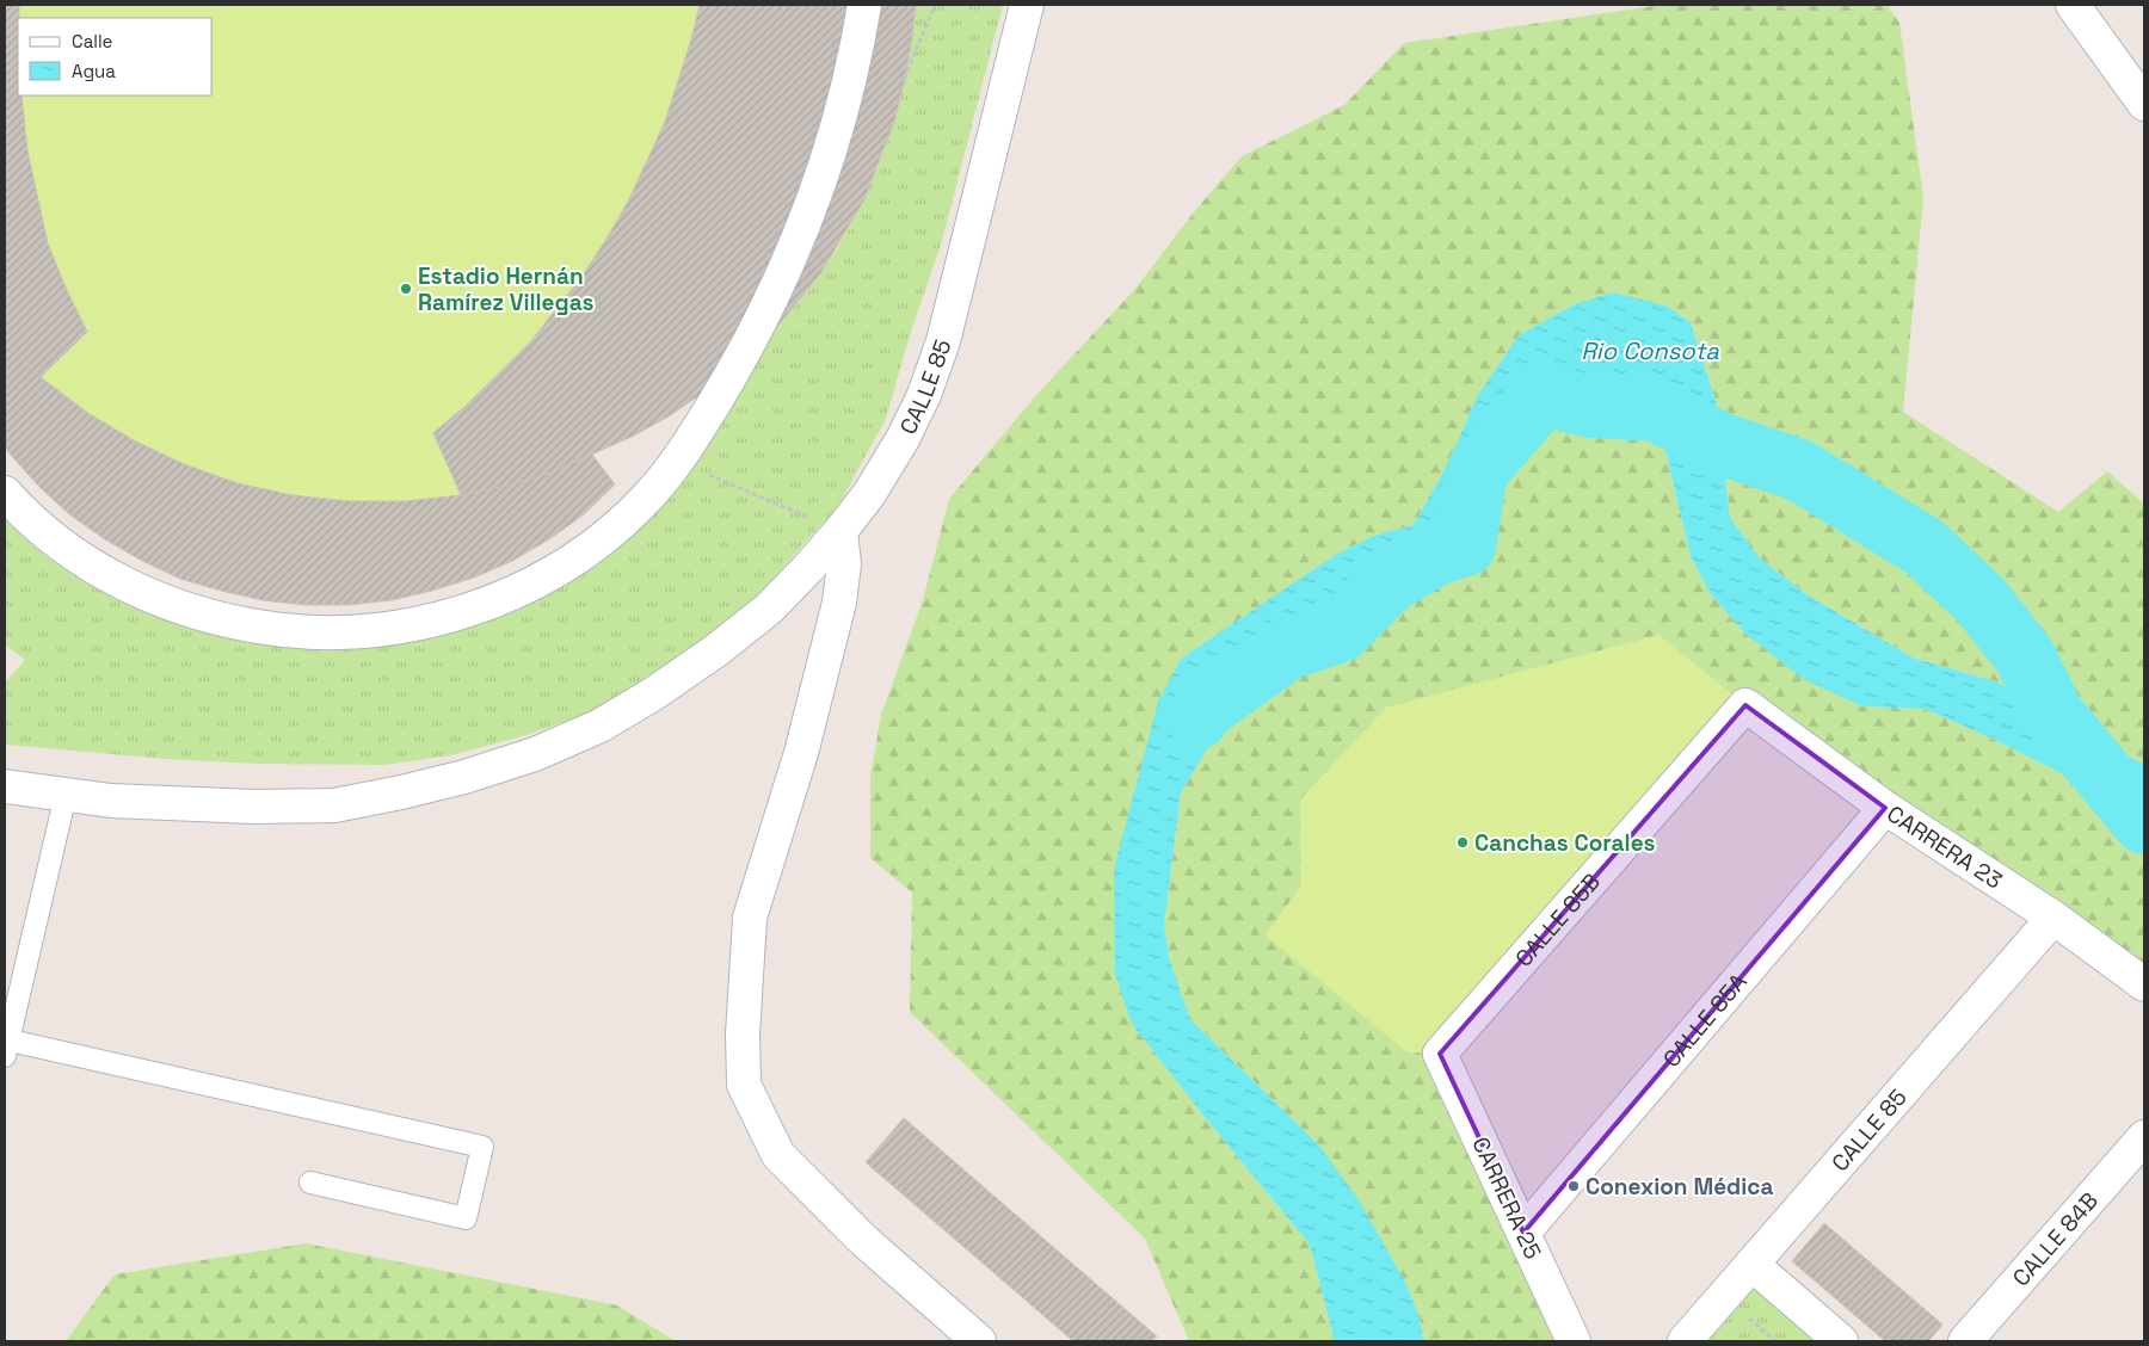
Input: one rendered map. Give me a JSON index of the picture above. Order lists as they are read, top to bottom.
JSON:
{
  "streets": {
    "street": [
      "CALLE 85",
      "CARRERA 23",
      "CALLE 85B",
      "CALLE 85A",
      "CARRERA 25",
      "CALLE 84B"
    ]
  },
  "crossings": [
    ["CALLE 85", "CARRERA 23"],
    ["CARRERA 23", "CALLE 85B"],
    ["CARRERA 23", "CALLE 85A"],
    ["CALLE 85B", "CARRERA 25"],
    ["CALLE 85A", "CARRERA 25"]
  ],
  "water": ["Rio Consota"],
  "places": ["Estadio Hernán Ramírez Villegas", "Canchas Corales", "Conexion Médica"],
  "legend": ["Calle", "Agua"]
}
